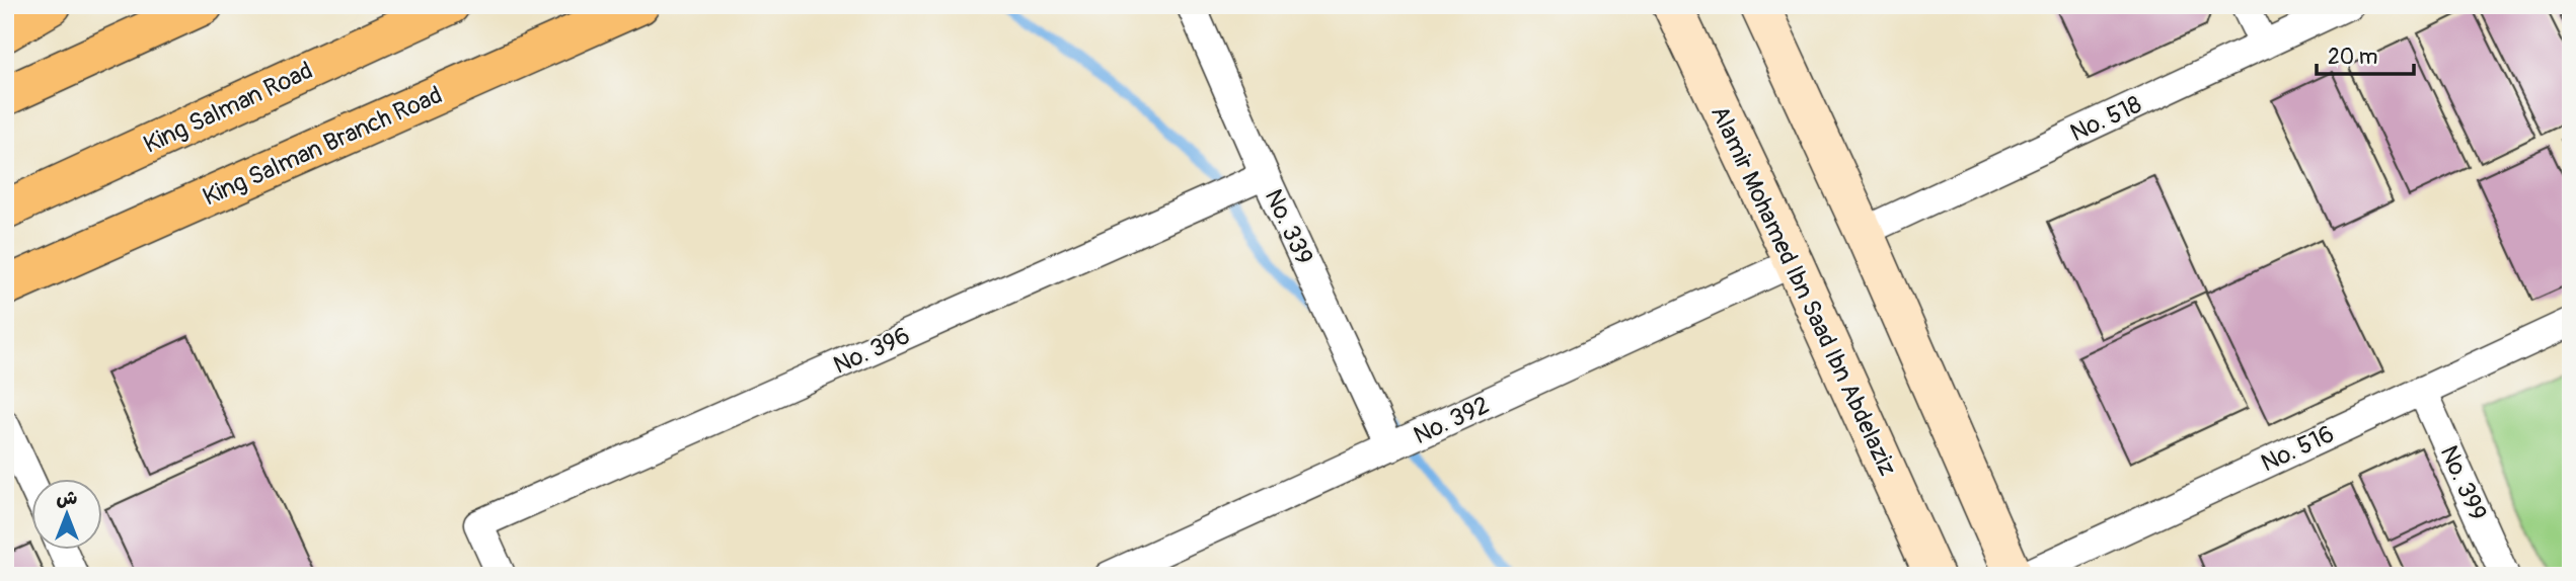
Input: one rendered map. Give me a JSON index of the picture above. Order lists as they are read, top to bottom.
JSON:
{
  "streets": {
    "main road": ["King Salman Road", "King Salman Branch Road", "Alamir Mohamed Ibn Saad Ibn Abdelaziz"],
    "street": [
      "No. 518",
      "No. 339",
      "No. 396",
      "No. 392",
      "No. 516",
      "No. 399"
    ]
  },
  "crossings": [
    ["No. 339", "No. 396"],
    ["No. 339", "No. 392"],
    ["Alamir Mohamed Ibn Saad Ibn Abdelaziz", "No. 392"],
    ["No. 516", "No. 399"]
  ],
  "scale_bar": "20 m",
  "north": "top"
}
